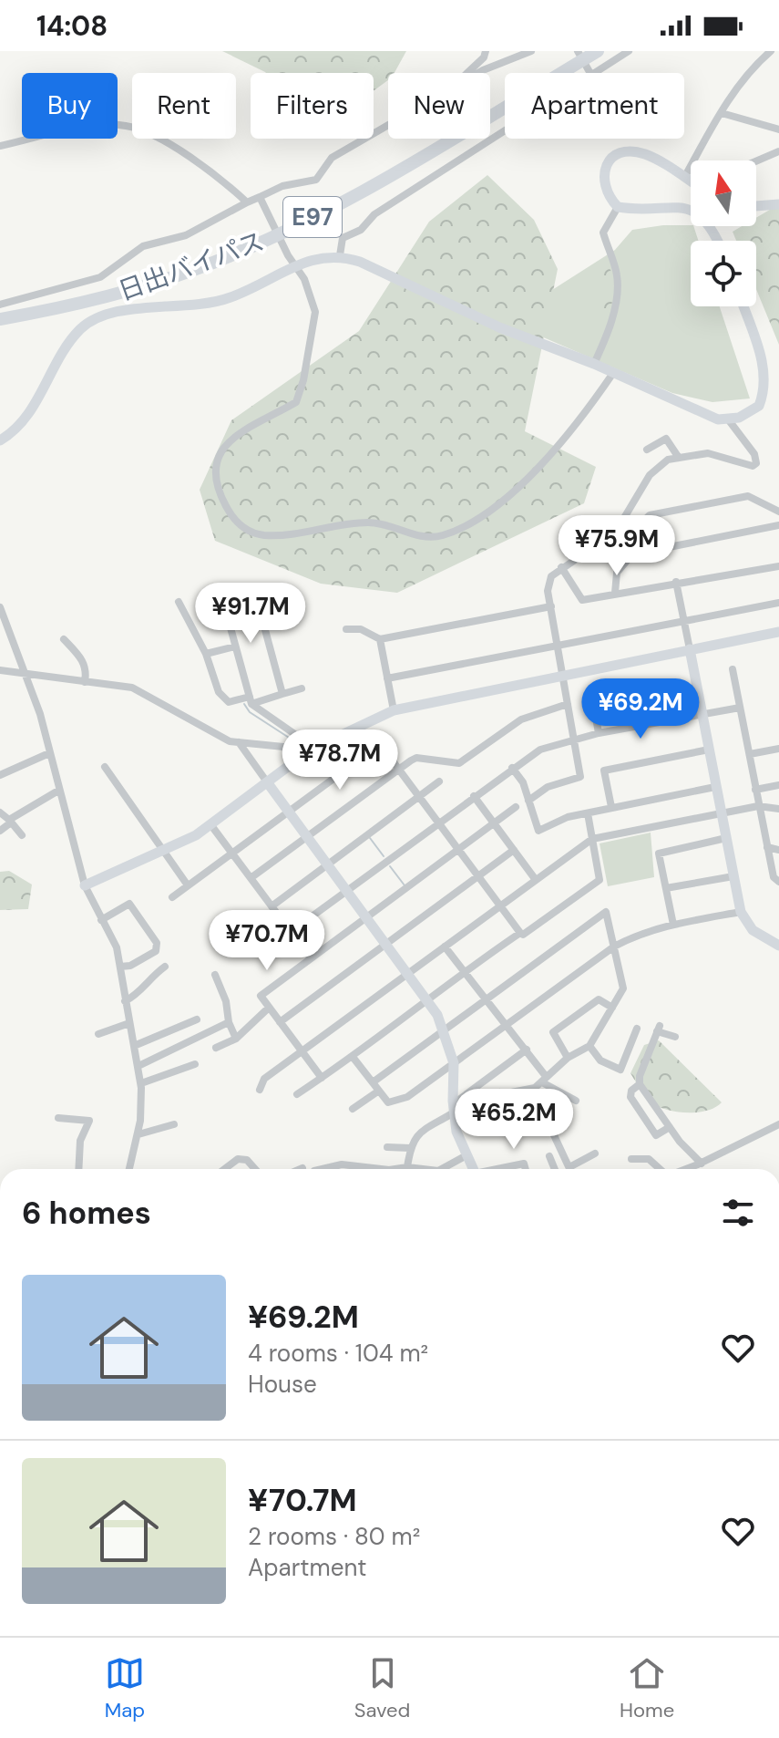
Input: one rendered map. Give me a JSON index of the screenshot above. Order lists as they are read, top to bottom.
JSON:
{
  "streets": {
    "highway": ["E97", "日出バイパス"]
  },
  "north": "top",
  "page": {
    "status": "14:08",
    "chip": [
      "Buy",
      "Rent",
      "Filters",
      "New",
      "Apartment"
    ],
    "price": [
      "¥75.9M",
      "¥91.7M",
      "¥69.2M",
      "¥78.7M",
      "¥70.7M",
      "¥65.2M"
    ],
    "heading": "6 homes",
    "list": [
      {
        "name": "¥69.2M",
        "note": "4 rooms · 104 m² · House"
      },
      {
        "name": "¥70.7M",
        "note": "2 rooms · 80 m² · Apartment"
      }
    ],
    "tabs": ["Map", "Saved", "Home"]
  }
}
